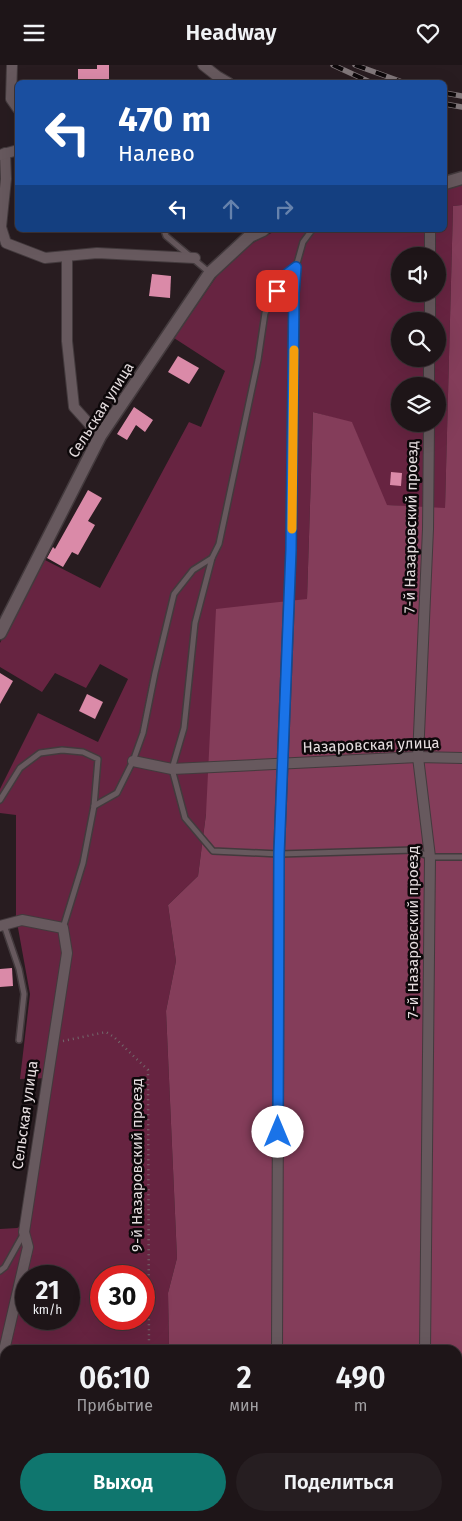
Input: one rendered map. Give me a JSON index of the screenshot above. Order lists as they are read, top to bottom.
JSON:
{
  "streets": {
    "street": ["Сельская улица", "7-й Назаровский проезд", "Назаровская улица"],
    "path": ["9-й Назаровский проезд"]
  },
  "crossings": [
    ["Сельская улица", "9-й Назаровский проезд"],
    ["7-й Назаровский проезд", "Назаровская улица"]
  ],
  "page": {
    "header": "Headway",
    "turn": ["470 m", "Налево"],
    "speed": "21 km/h",
    "limit": "30",
    "eta": [
      "06:10",
      "Прибытие",
      "2",
      "мин",
      "490",
      "m"
    ],
    "buttons": ["Выход", "Поделиться"]
  }
}
